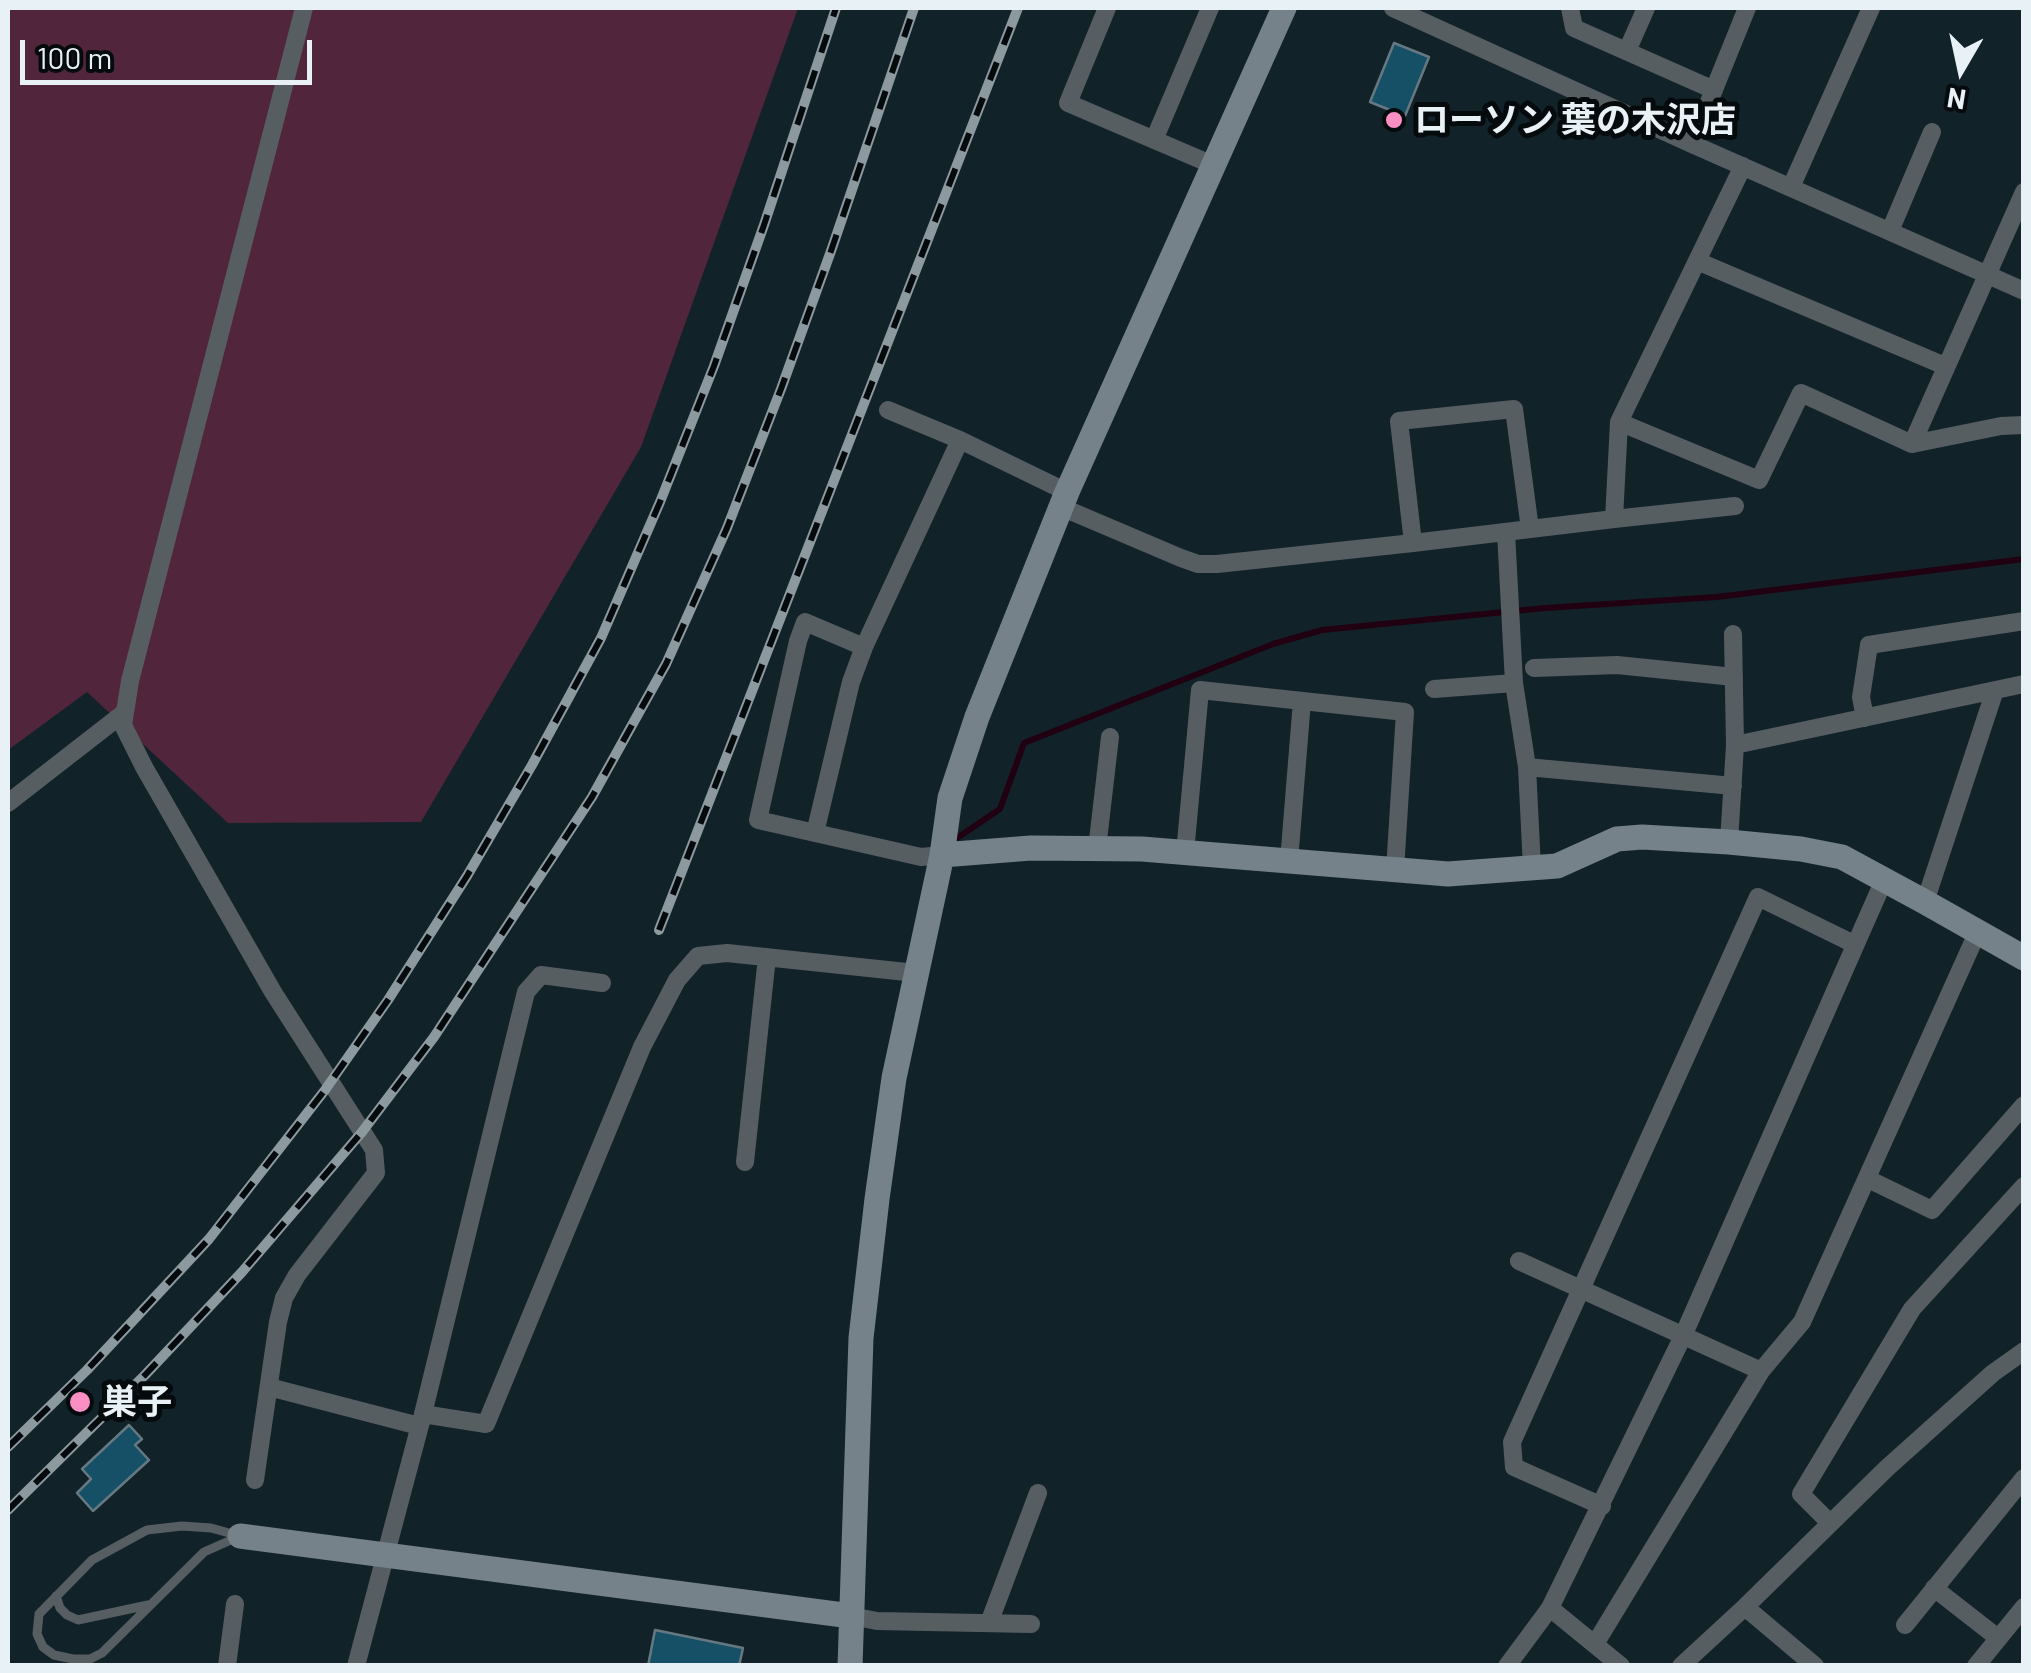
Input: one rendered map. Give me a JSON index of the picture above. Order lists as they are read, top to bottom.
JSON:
{
  "places": ["ローソン 葉の木沢店", "巣子"],
  "scale_bar": "100 m",
  "north": "bottom"
}
